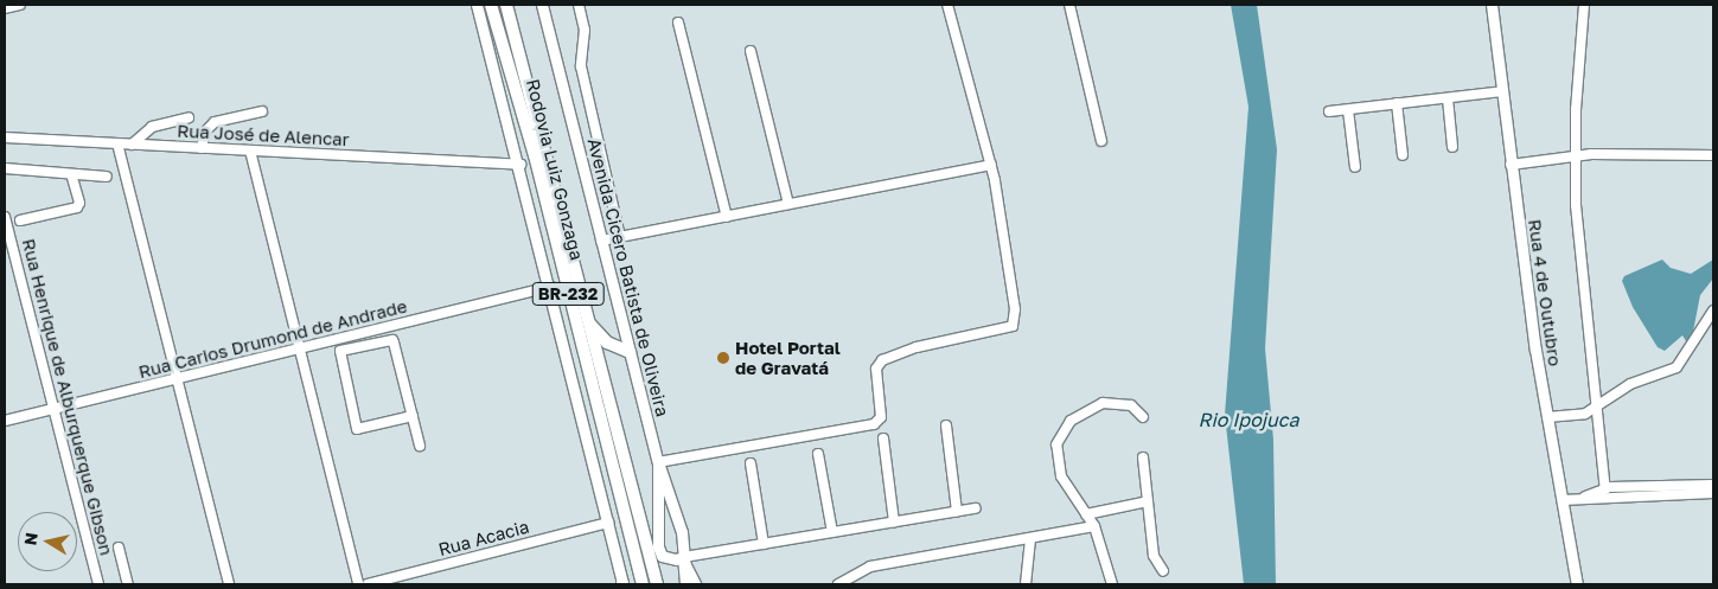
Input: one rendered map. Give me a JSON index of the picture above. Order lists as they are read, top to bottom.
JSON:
{
  "streets": {
    "highway": ["Rodovia Luiz Gonzaga", "BR-232"],
    "main road": ["Avenida Cicero Batista de Oliveira", "Rua 4 de Outubro"],
    "street": [
      "Rua José de Alencar",
      "Rua Carios Drumond de Andrade",
      "Rua Henrique de Alburquerque Gibson",
      "Rua Acacia"
    ]
  },
  "crossings": [
    ["Rua Carios Drumond de Andrade", "Rua Henrique de Alburquerque Gibson"]
  ],
  "water": ["Rio Ipojuca"],
  "places": ["Hotel Portal de Gravatá"],
  "north": "left"
}
